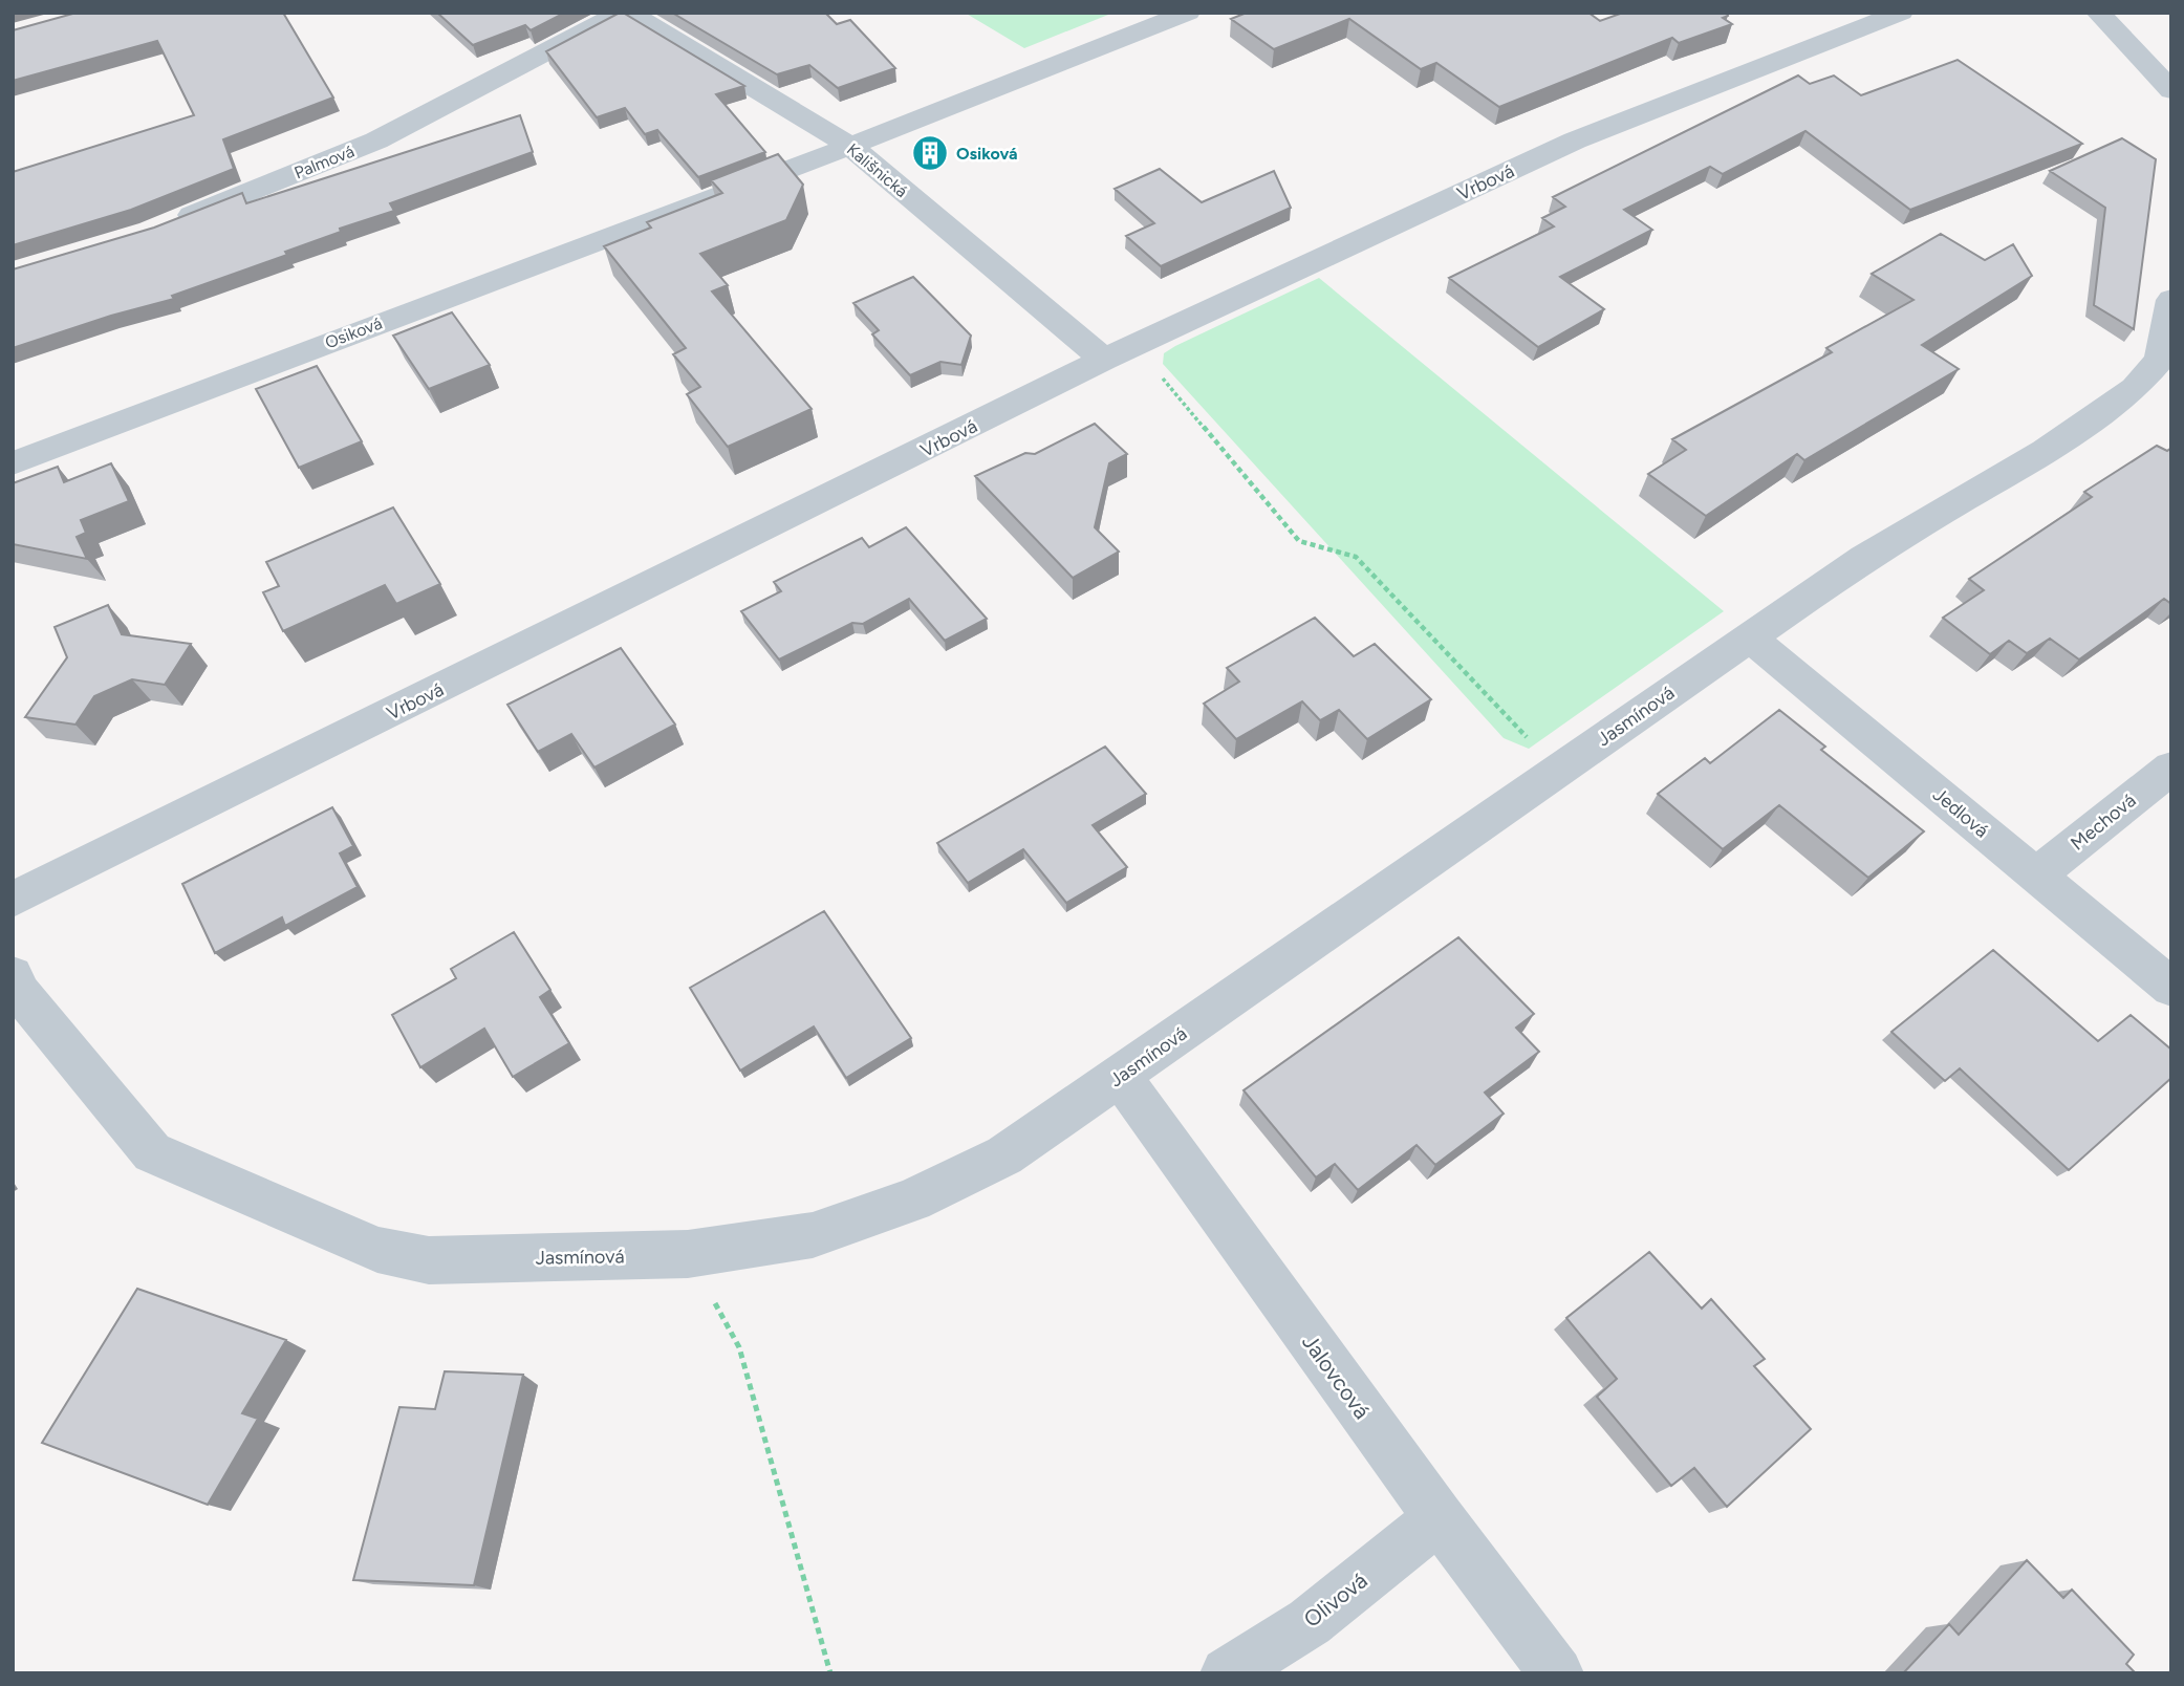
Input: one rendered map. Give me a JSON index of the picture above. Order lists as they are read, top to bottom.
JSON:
{
  "streets": {
    "street": [
      "Palmová",
      "Kališnická",
      "Vrbová",
      "Osiková",
      "Jasmínová",
      "Jedlová",
      "Mechová",
      "Jalovcová",
      "Olivová"
    ]
  },
  "crossings": [
    ["Kališnická", "Vrbová"],
    ["Kališnická", "Osiková"],
    ["Jasmínová", "Jedlová"],
    ["Jasmínová", "Jalovcová"],
    ["Jedlová", "Mechová"],
    ["Jalovcová", "Olivová"]
  ],
  "places": {
    "building": ["Osiková"]
  }
}
